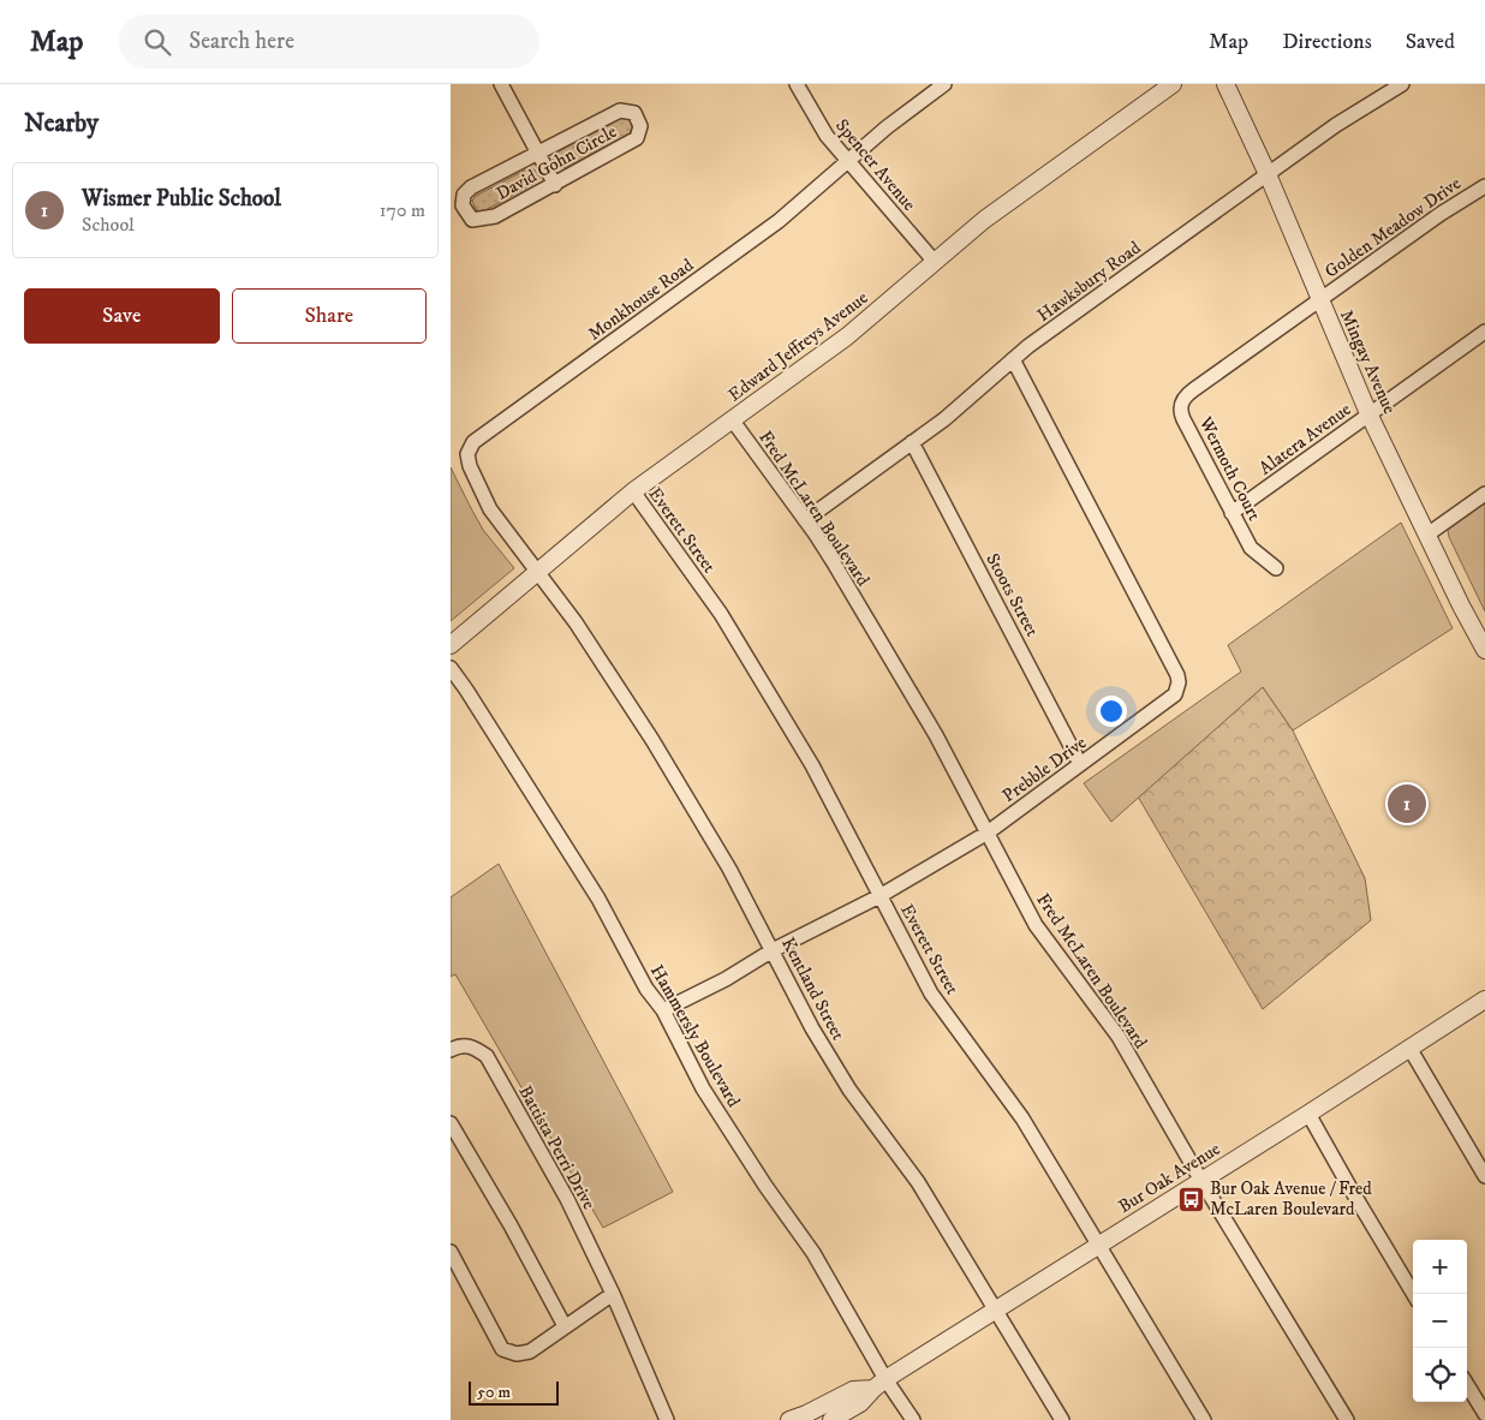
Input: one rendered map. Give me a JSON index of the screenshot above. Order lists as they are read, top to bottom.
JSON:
{
  "streets": {
    "street": [
      "David Gohn Circle",
      "Spencer Avenue",
      "Golden Meadow Drive",
      "Hawksbury Road",
      "Monkhouse Road",
      "Edward Jeffreys Avenue",
      "Mingay Avenue",
      "Alatera Avenue",
      "Wermoth Court",
      "Fred McLaren Boulevard",
      "Everett Street",
      "Stoots Street",
      "Prebble Drive",
      "Kentland Street",
      "Hammersly Boulevard",
      "Battista Perri Drive",
      "Bur Oak Avenue"
    ]
  },
  "crossings": [
    ["Spencer Avenue", "Monkhouse Road"],
    ["Spencer Avenue", "Edward Jeffreys Avenue"],
    ["Golden Meadow Drive", "Mingay Avenue"],
    ["Golden Meadow Drive", "Wermoth Court"],
    ["Hawksbury Road", "Mingay Avenue"],
    ["Hawksbury Road", "Fred McLaren Boulevard"],
    ["Hawksbury Road", "Stoots Street"],
    ["Hawksbury Road", "Prebble Drive"],
    ["Monkhouse Road", "Edward Jeffreys Avenue"],
    ["Monkhouse Road", "Kentland Street"],
    ["Edward Jeffreys Avenue", "Fred McLaren Boulevard"],
    ["Edward Jeffreys Avenue", "Everett Street"],
    ["Edward Jeffreys Avenue", "Kentland Street"],
    ["Mingay Avenue", "Alatera Avenue"],
    ["Mingay Avenue", "Wermoth Court"],
    ["Alatera Avenue", "Wermoth Court"],
    ["Fred McLaren Boulevard", "Prebble Drive"],
    ["Fred McLaren Boulevard", "Bur Oak Avenue"],
    ["Everett Street", "Prebble Drive"],
    ["Everett Street", "Bur Oak Avenue"],
    ["Stoots Street", "Prebble Drive"],
    ["Prebble Drive", "Kentland Street"],
    ["Prebble Drive", "Hammersly Boulevard"],
    ["Kentland Street", "Bur Oak Avenue"],
    ["Hammersly Boulevard", "Bur Oak Avenue"]
  ],
  "places": {
    "bus stop": ["Bur Oak Avenue / Fred McLaren Boulevard"]
  },
  "scale_bar": "50 m",
  "page": {
    "header": "Map",
    "search": "Search here",
    "nav": ["Map", "Directions", "Saved"],
    "heading": "Nearby",
    "list": [
      {
        "mark": "1",
        "name": "Wismer Public School",
        "note": "School",
        "value": "170 m"
      }
    ],
    "buttons": ["Save", "Share"],
    "pins": "1",
    "map_buttons": ["+", "−"],
    "scale": "50 m"
  }
}
